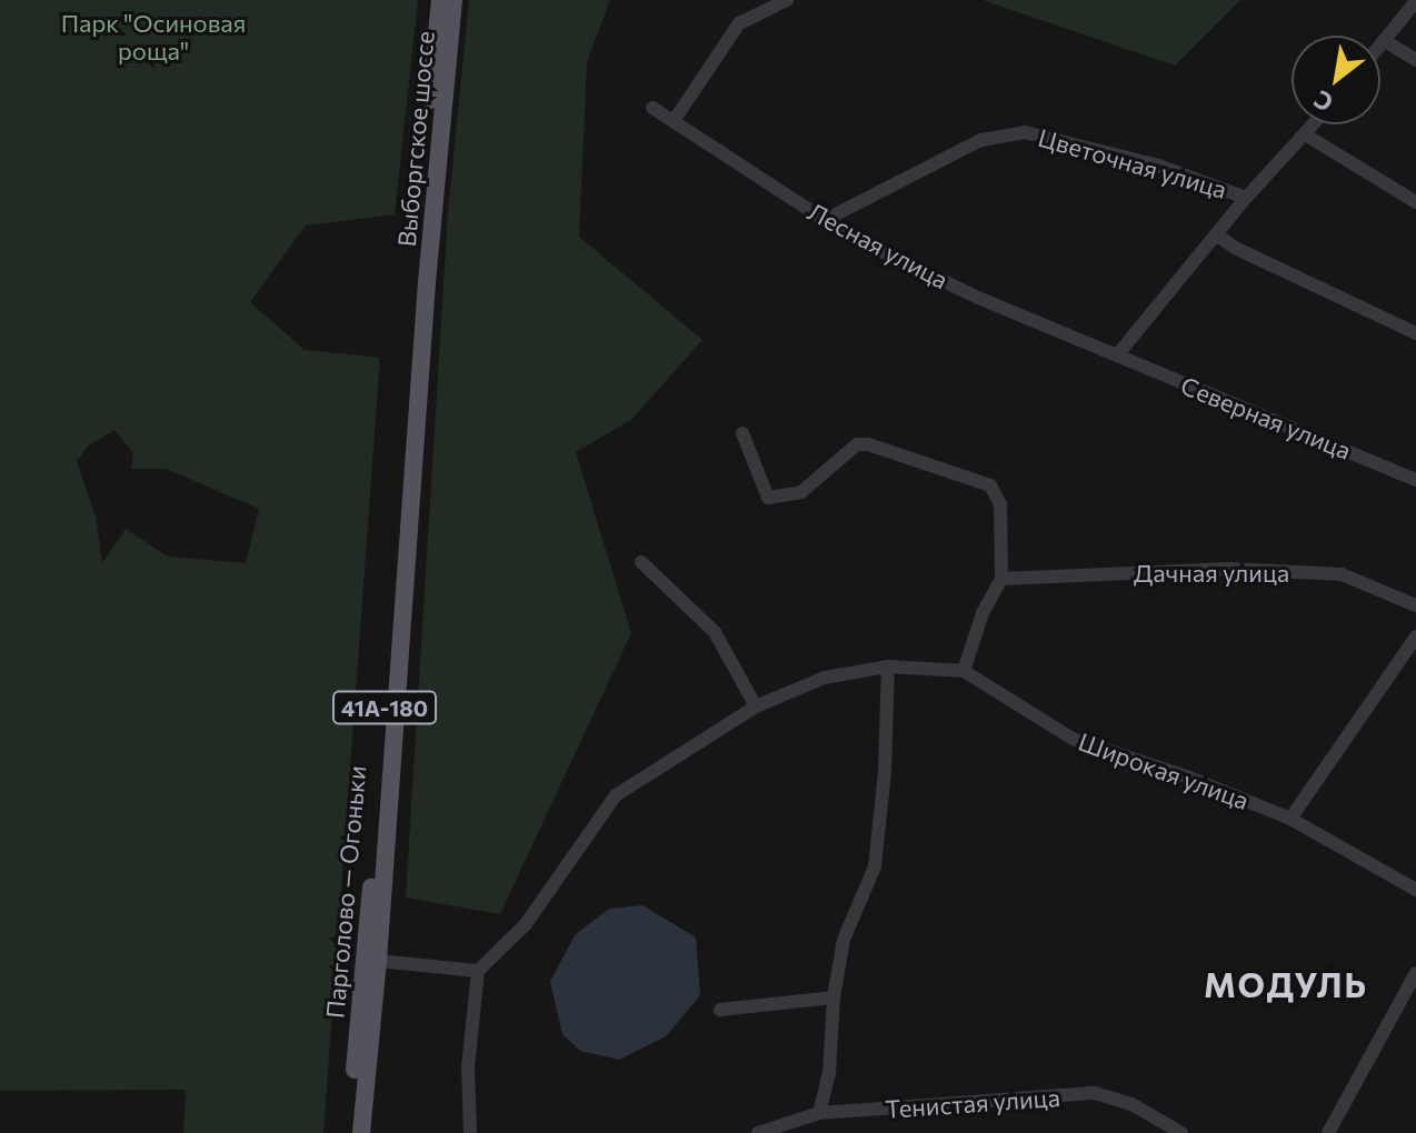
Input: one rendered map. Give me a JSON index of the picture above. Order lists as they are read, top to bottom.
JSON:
{
  "streets": {
    "main road": ["Выборгское шоссе", "41А-180", "Парголово — Огоньки"],
    "street": [
      "Цветочная улица",
      "Лесная улица",
      "Северная улица",
      "Дачная улица",
      "Широкая улица",
      "Тенистая улица"
    ]
  },
  "crossings": [
    ["Выборгское шоссе", "Парголово — Огоньки"],
    ["Цветочная улица", "Лесная улица"],
    ["Лесная улица", "Северная улица"]
  ],
  "districts": ["МОДУЛЬ"],
  "parks": ["Парк \"Осиновая роща\""],
  "north": "bottom left"
}
